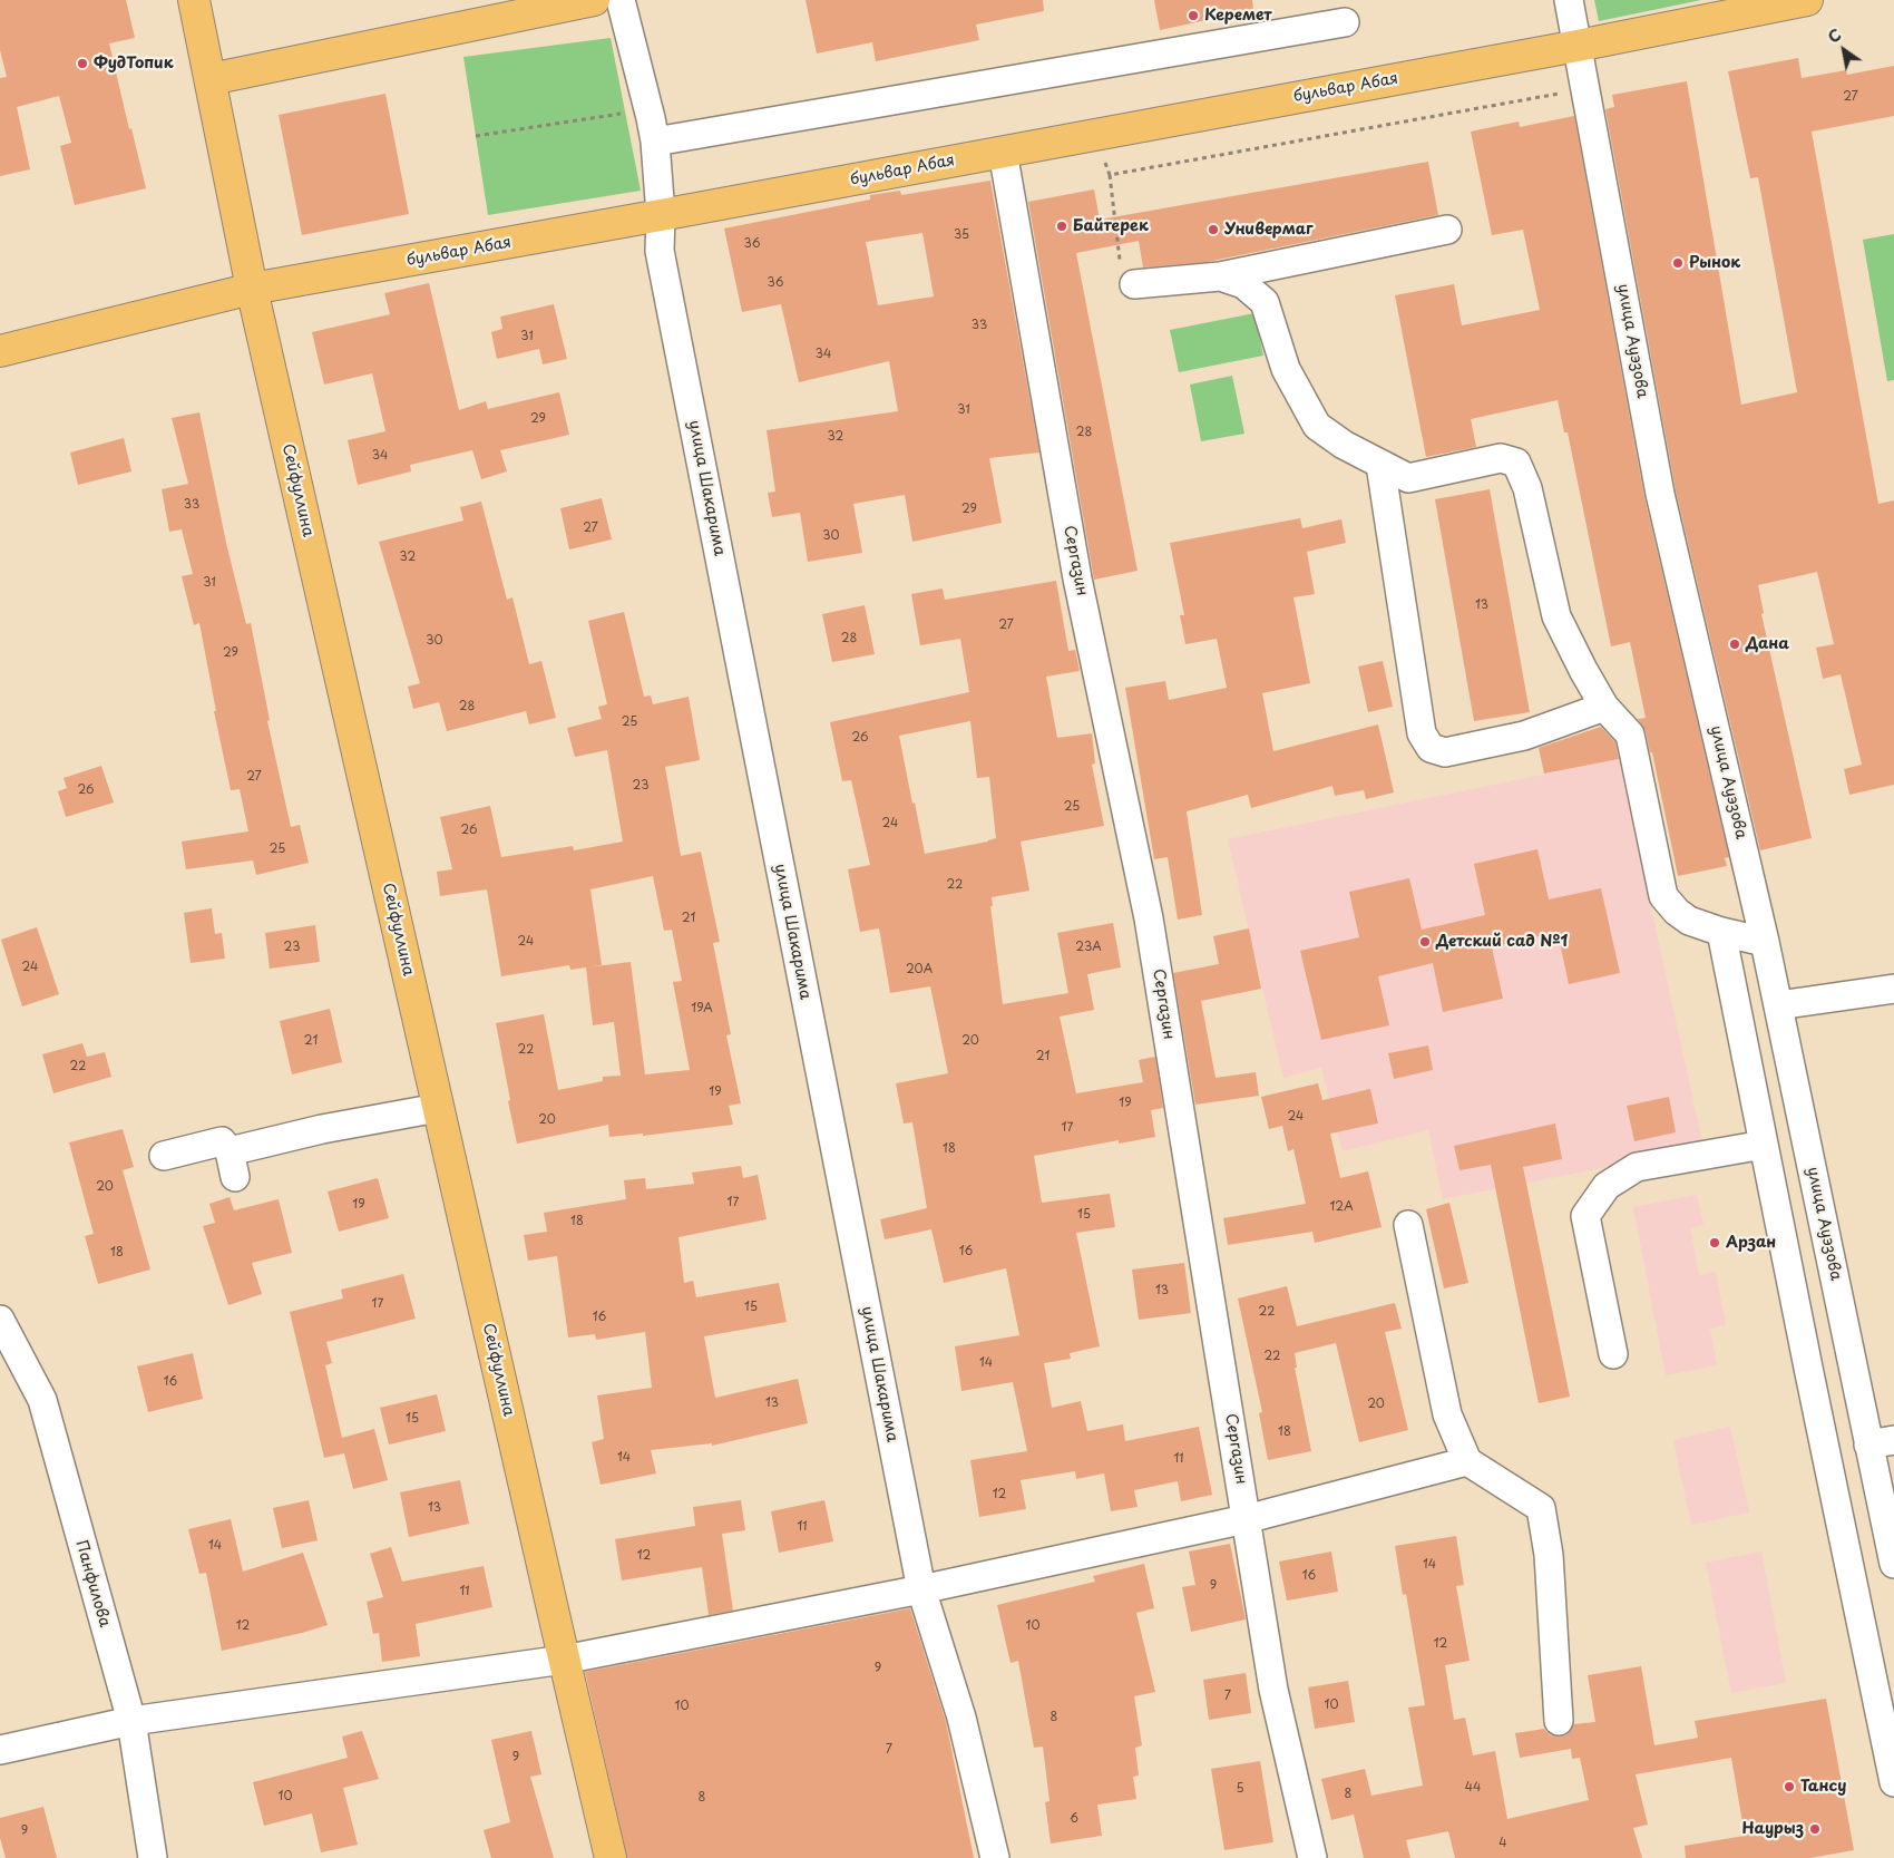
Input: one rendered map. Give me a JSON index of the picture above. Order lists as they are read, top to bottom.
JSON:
{
  "streets": {
    "main road": ["бульвар Абая", "Сейфуллина"],
    "street": [
      "улица Ауэзова",
      "улица Шакарима",
      "Сергазин",
      "Панфилова"
    ]
  },
  "crossings": [
    ["бульвар Абая", "улица Ауэзова"],
    ["бульвар Абая", "улица Шакарима"],
    ["бульвар Абая", "Сейфуллина"],
    ["бульвар Абая", "Сергазин"]
  ],
  "places": [
    "Керемет",
    "ФудТопик",
    "Байтерек",
    "Универмаг",
    "Рынок",
    "Дана",
    "Детский сад №1",
    "Арзан",
    "Тансу",
    "Наурыз"
  ],
  "house_numbers": [
    "27",
    "35",
    "36",
    "36",
    "33",
    "31",
    "34",
    "31",
    "29",
    "28",
    "32",
    "34",
    "33",
    "29",
    "27",
    "30",
    "32",
    "31",
    "13",
    "27",
    "28",
    "30",
    "29",
    "28",
    "25",
    "26",
    "27",
    "23",
    "26",
    "25",
    "24",
    "26",
    "25",
    "22",
    "21",
    "24",
    "23",
    "23А",
    "24",
    "20А",
    "19А",
    "21",
    "20",
    "22",
    "21",
    "22",
    "19",
    "19",
    "24",
    "20",
    "17",
    "18",
    "20",
    "17",
    "19",
    "12А",
    "15",
    "18",
    "16",
    "18",
    "13",
    "17",
    "15",
    "22",
    "16",
    "22",
    "14",
    "16",
    "13",
    "20",
    "15",
    "18",
    "14",
    "11",
    "12",
    "13",
    "11",
    "14",
    "12",
    "14",
    "16",
    "9",
    "11",
    "12",
    "10",
    "12",
    "9",
    "7",
    "10",
    "10",
    "8",
    "7",
    "9",
    "44",
    "5",
    "8",
    "10",
    "8",
    "6",
    "9",
    "4"
  ],
  "north": "top left"
}
